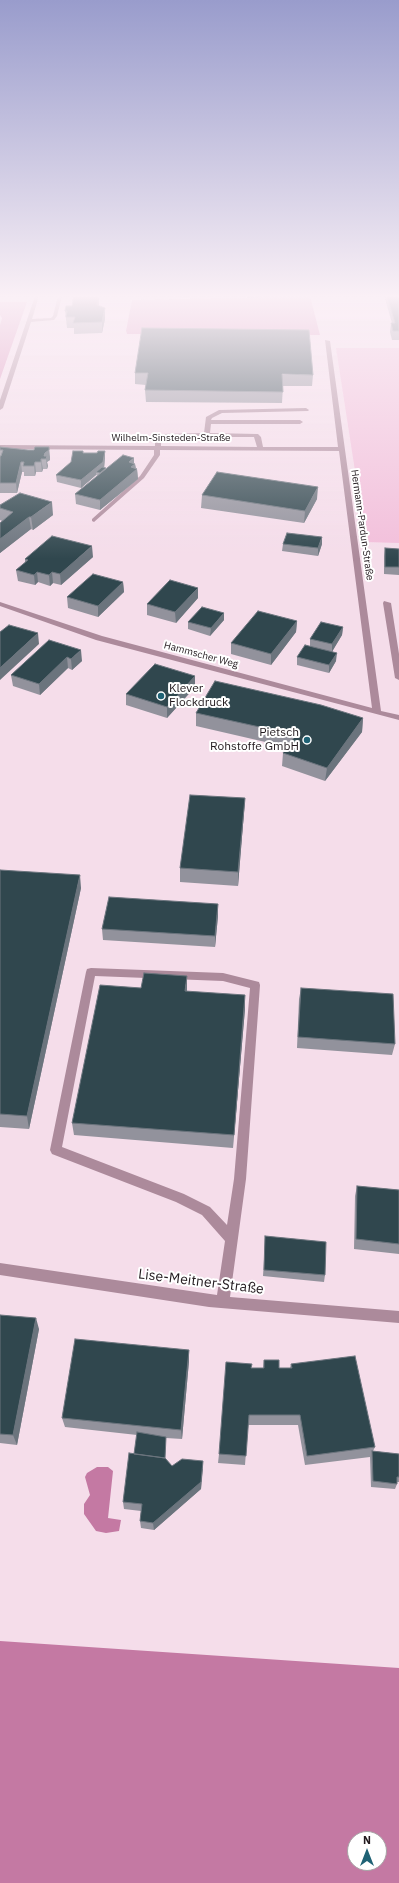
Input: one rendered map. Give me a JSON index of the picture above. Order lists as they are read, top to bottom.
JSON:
{
  "streets": {
    "street": [
      "Wilhelm-Sinsteden-Straße",
      "Hermann-Pardun-Straße",
      "Hammscher Weg",
      "Lise-Meitner-Straße"
    ]
  },
  "crossings": [
    ["Wilhelm-Sinsteden-Straße", "Hermann-Pardun-Straße"],
    ["Hermann-Pardun-Straße", "Hammscher Weg"]
  ],
  "places": ["Klever Flockdruck", "Pietsch Rohstoffe GmbH"],
  "north": "top"
}
